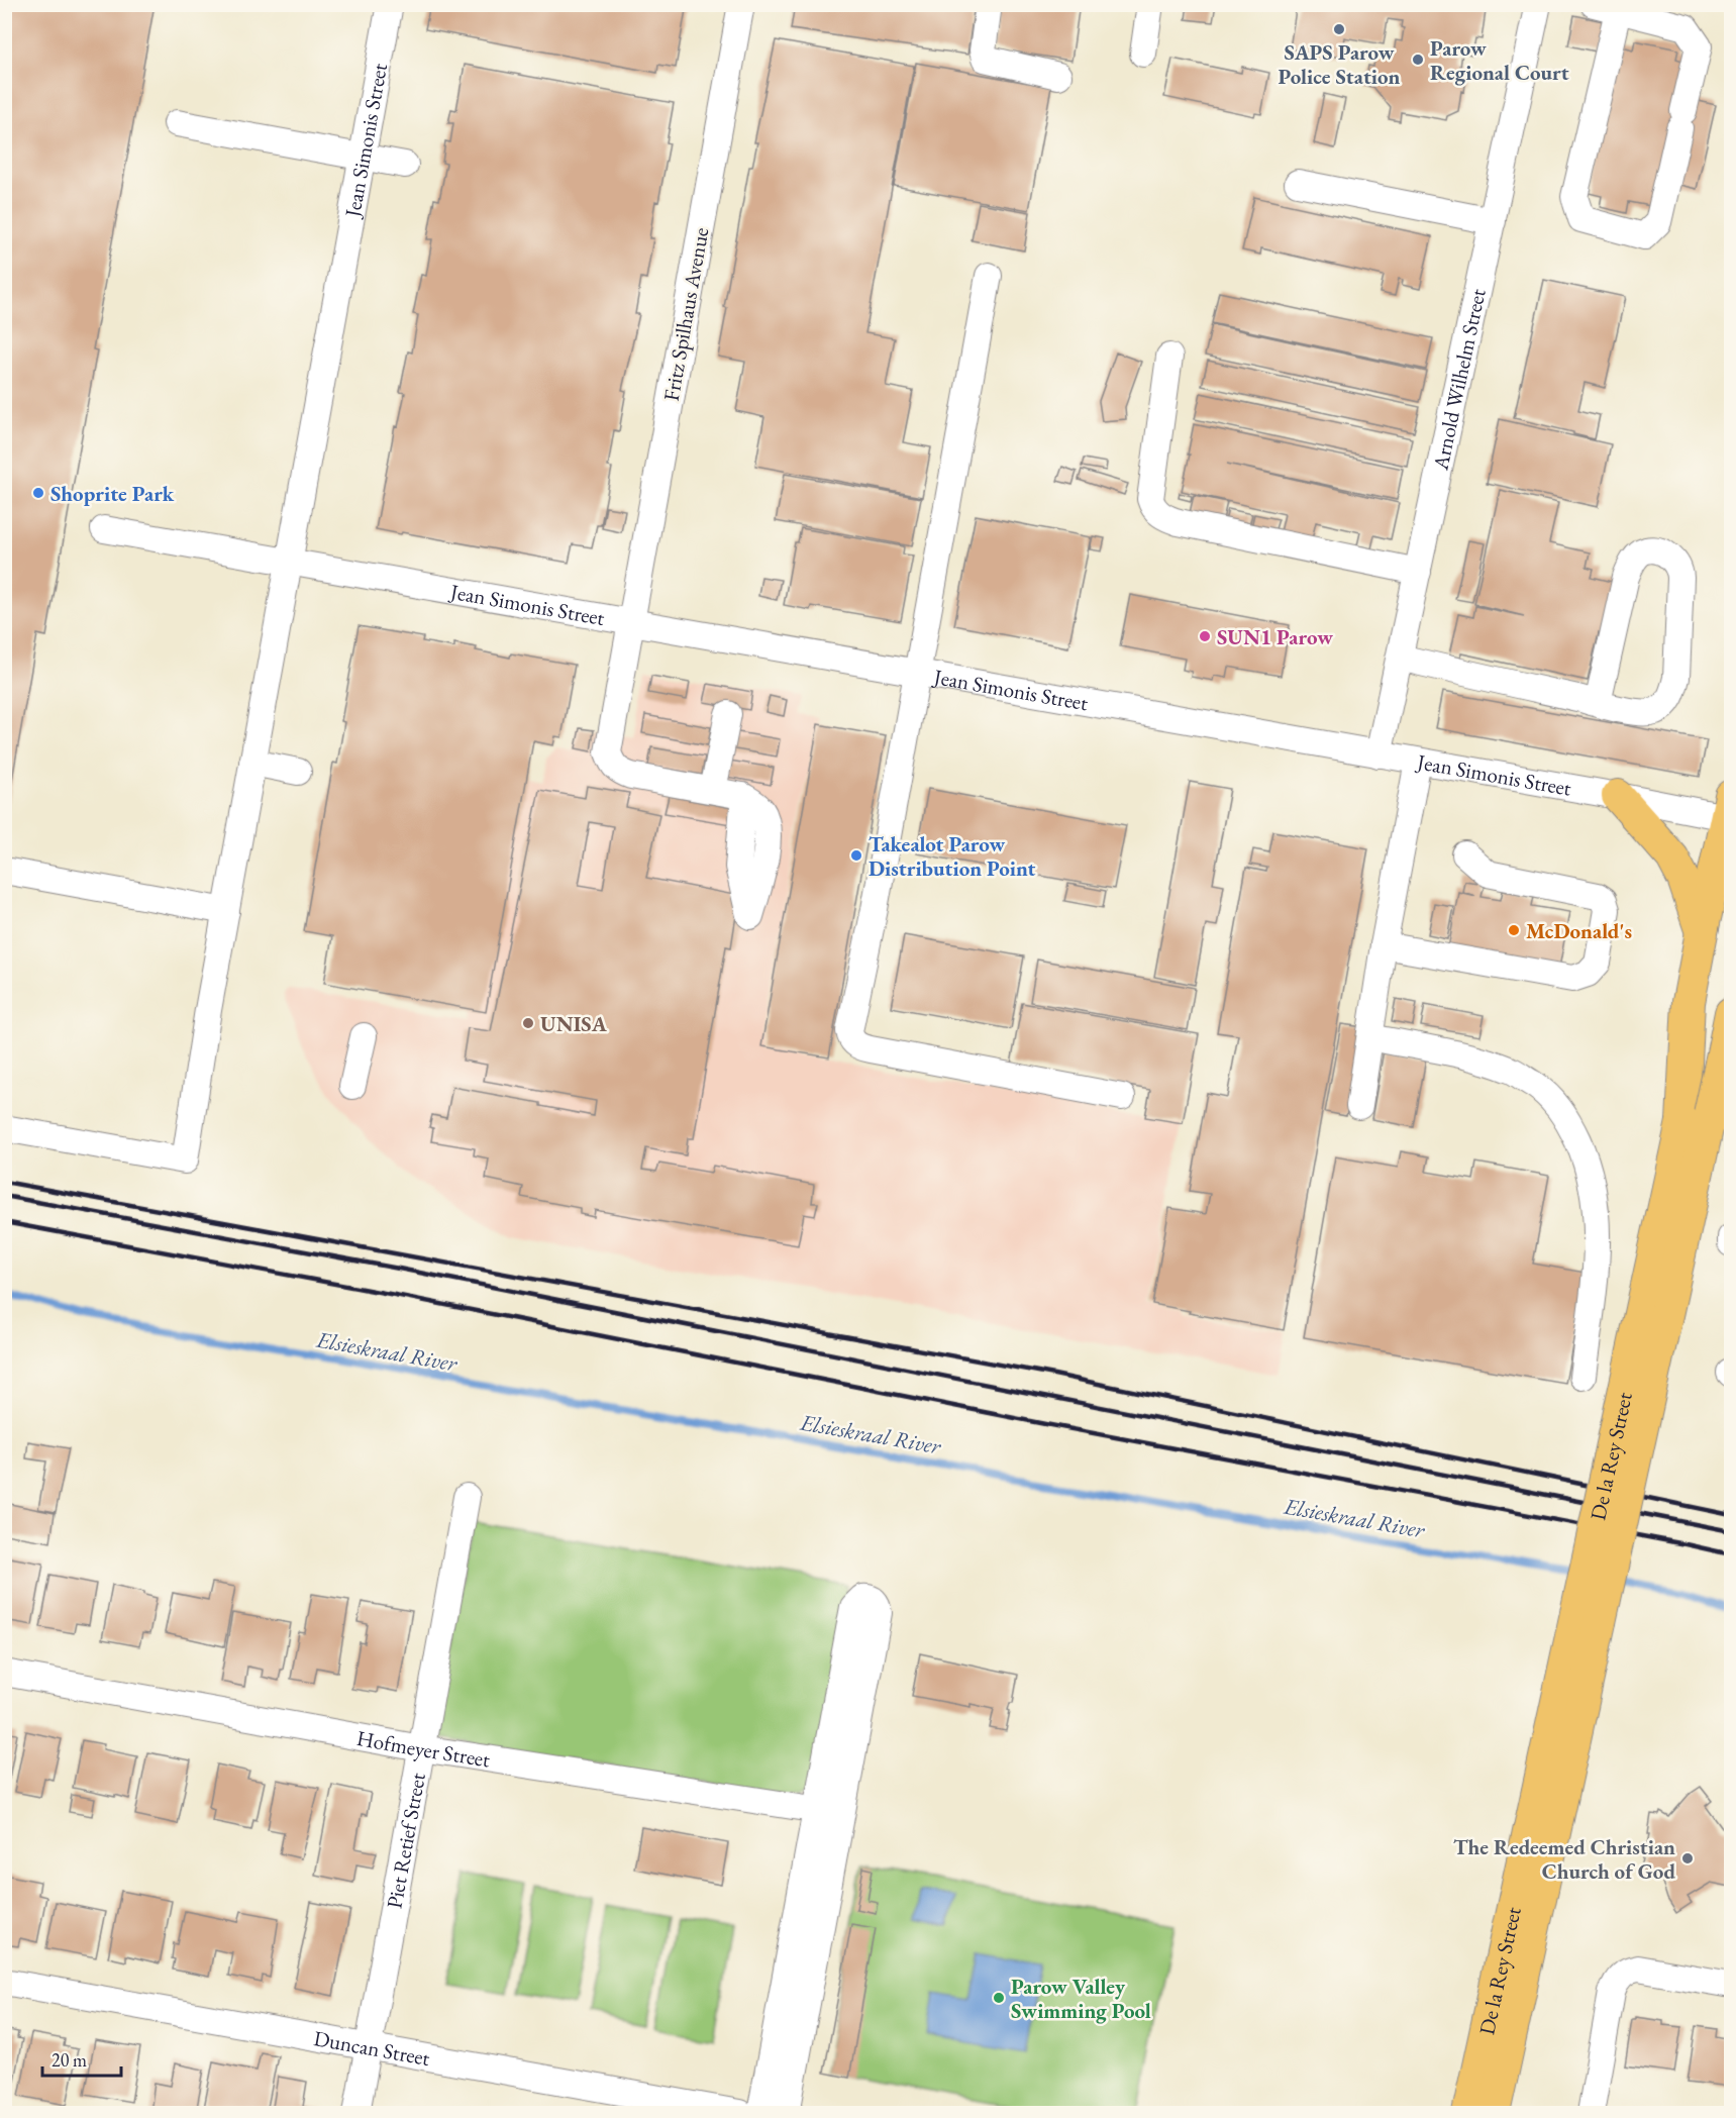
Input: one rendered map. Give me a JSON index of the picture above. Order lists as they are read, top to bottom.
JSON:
{
  "streets": {
    "main road": ["De la Rey Street"],
    "street": [
      "Jean Simonis Street",
      "Fritz Spilhaus Avenue",
      "Arnold Wilhelm Street",
      "Hofmeyer Street",
      "Piet Retief Street",
      "Duncan Street"
    ]
  },
  "crossings": [
    ["Jean Simonis Street", "Fritz Spilhaus Avenue"],
    ["Jean Simonis Street", "Arnold Wilhelm Street"],
    ["Jean Simonis Street", "De la Rey Street"],
    ["Hofmeyer Street", "Piet Retief Street"],
    ["Piet Retief Street", "Duncan Street"]
  ],
  "water": ["Elsieskraal River"],
  "places": [
    "SAPS Parow Police Station",
    "Parow Regional Court",
    "Shoprite Park",
    "SUN1 Parow",
    "Takealot Parow Distribution Point",
    "McDonald's",
    "UNISA",
    "The Redeemed Christian Church of God",
    "Parow Valley Swimming Pool"
  ],
  "scale_bar": "20 m"
}
